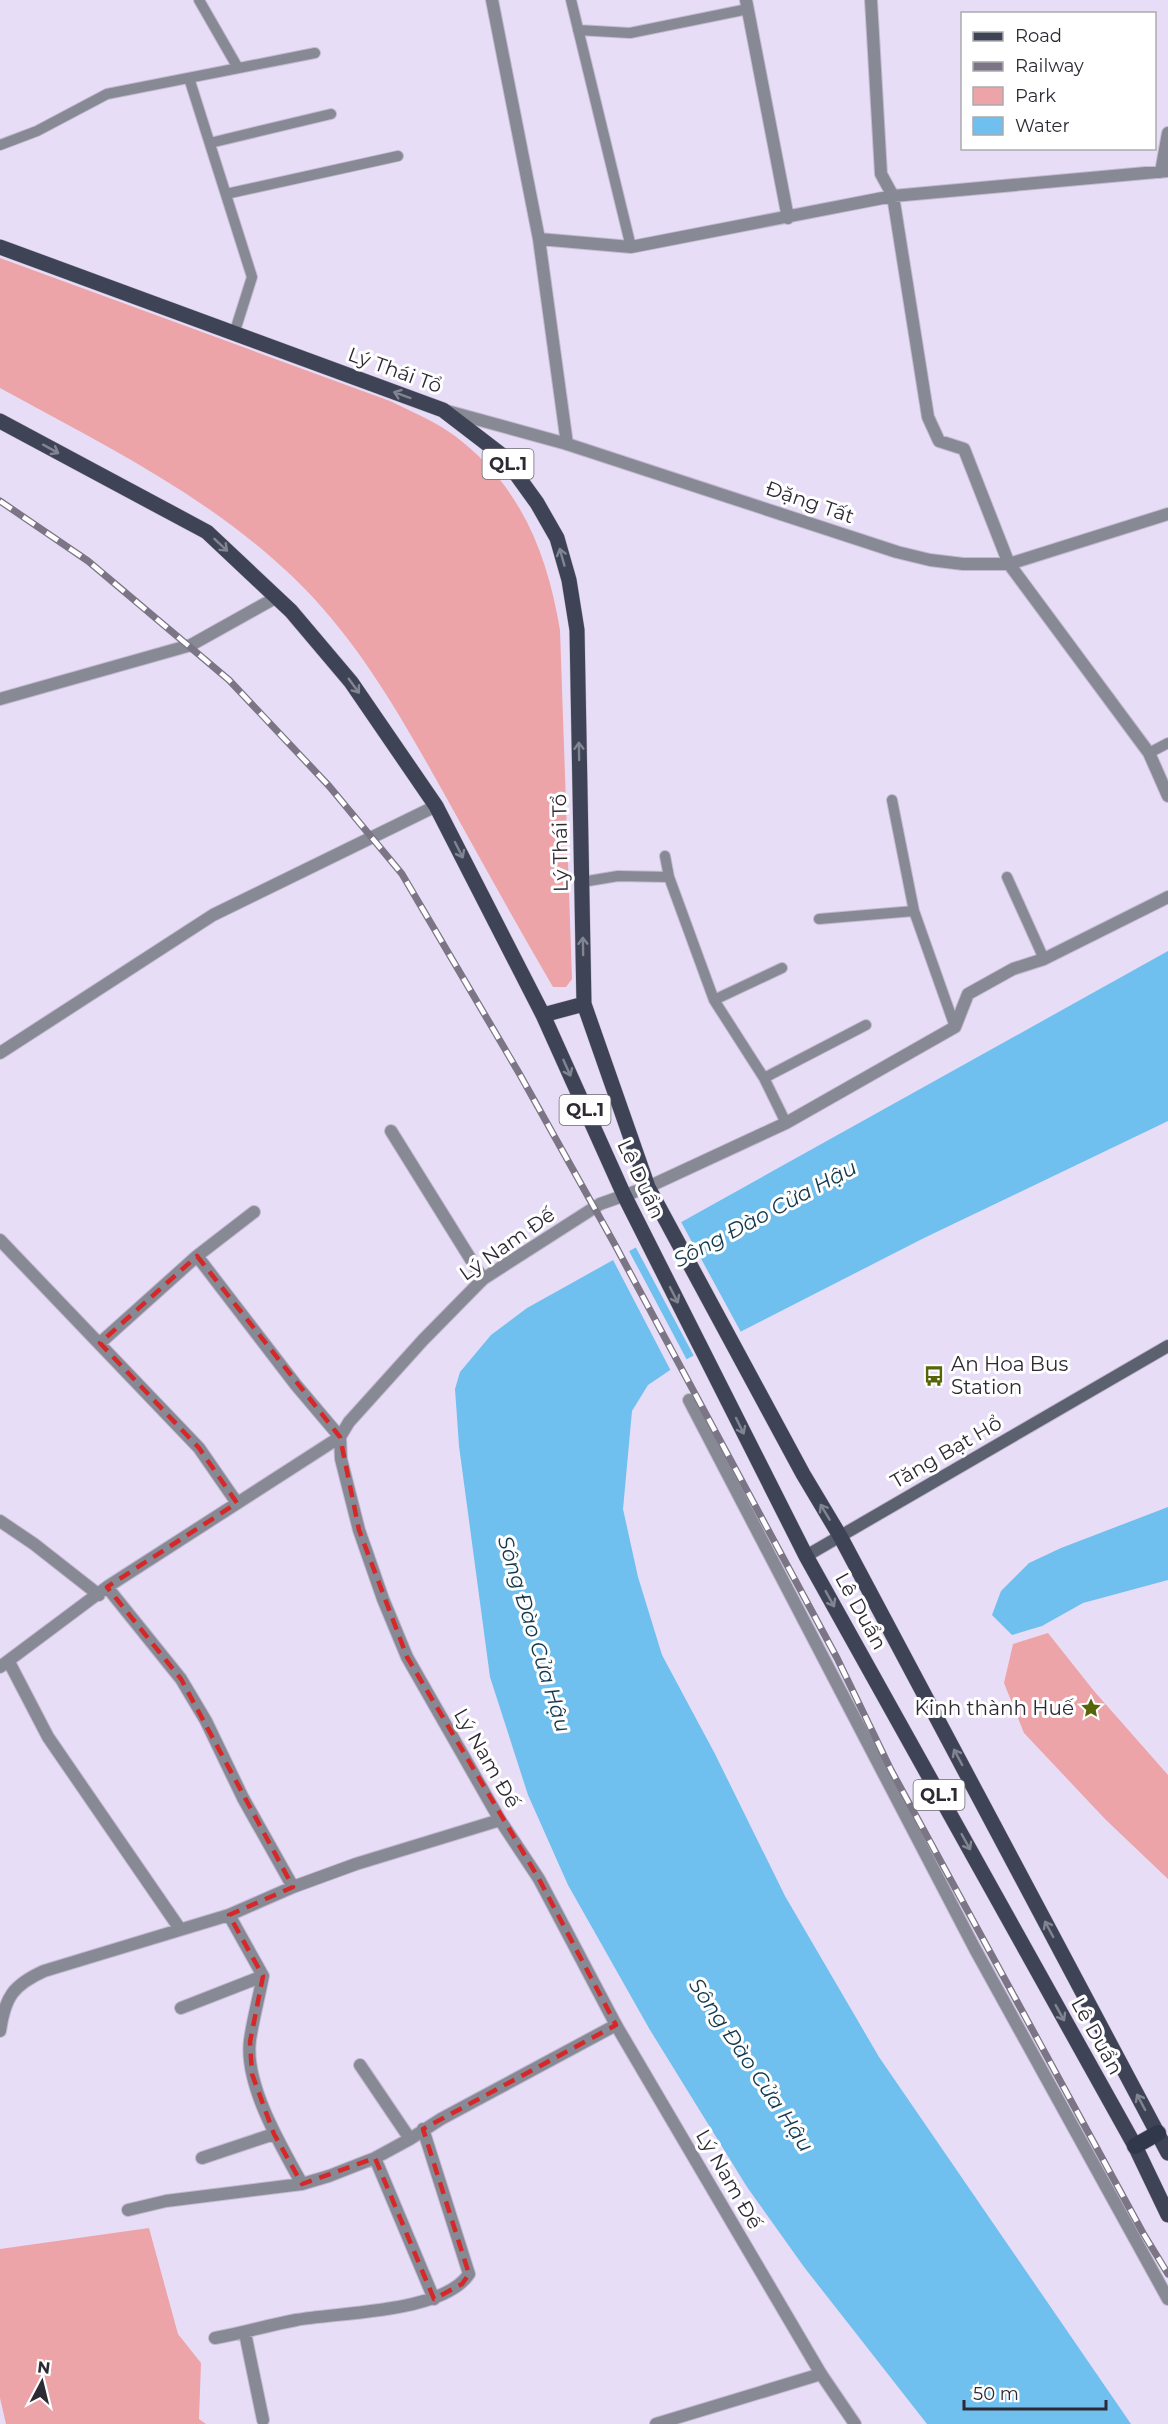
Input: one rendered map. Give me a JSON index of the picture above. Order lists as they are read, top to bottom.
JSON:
{
  "streets": {
    "main road": [
      "Lý Thái Tổ",
      "QL.1",
      "Lê Duẩn",
      "Tăng Bạt Hổ"
    ],
    "street": ["Đặng Tất", "Lý Nam Đế"]
  },
  "crossings": [
    ["Lý Thái Tổ", "Đặng Tất"],
    ["Lý Thái Tổ", "Lê Duẩn"],
    ["QL.1", "Lê Duẩn"],
    ["Lê Duẩn", "Lý Nam Đế"],
    ["Lê Duẩn", "Tăng Bạt Hổ"]
  ],
  "one_way": ["Lý Thái Tổ"],
  "water": ["Sông Đào Cửa Hậu"],
  "places": {
    "bus stop": ["An Hoa Bus Station"],
    "place": ["Kinh thành Huế"]
  },
  "legend": [
    "Road",
    "Railway",
    "Park",
    "Water"
  ],
  "scale_bar": "50 m",
  "north": "top"
}
